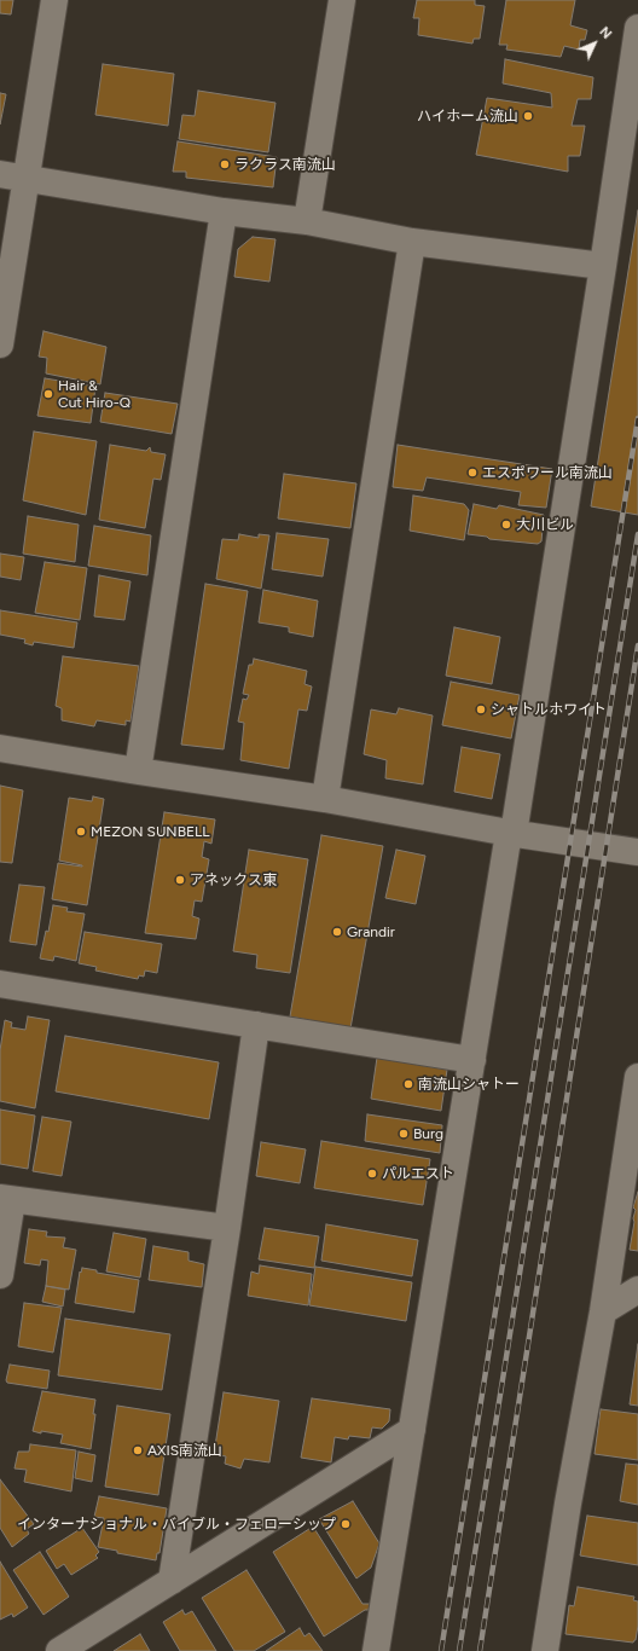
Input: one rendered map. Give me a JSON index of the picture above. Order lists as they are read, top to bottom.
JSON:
{
  "places": [
    "ハイホーム流山",
    "ラクラス南流山",
    "Hair & Cut Hiro-Q",
    "エスポワール南流山",
    "大川ビル",
    "シャトルホワイト",
    "MEZON SUNBELL",
    "アネックス東",
    "Grandir",
    "南流山シャトー",
    "Burg",
    "パルエスト",
    "AXIS南流山",
    "インターナショナル・バイブル・フェローシップ"
  ],
  "north": "top right"
}
